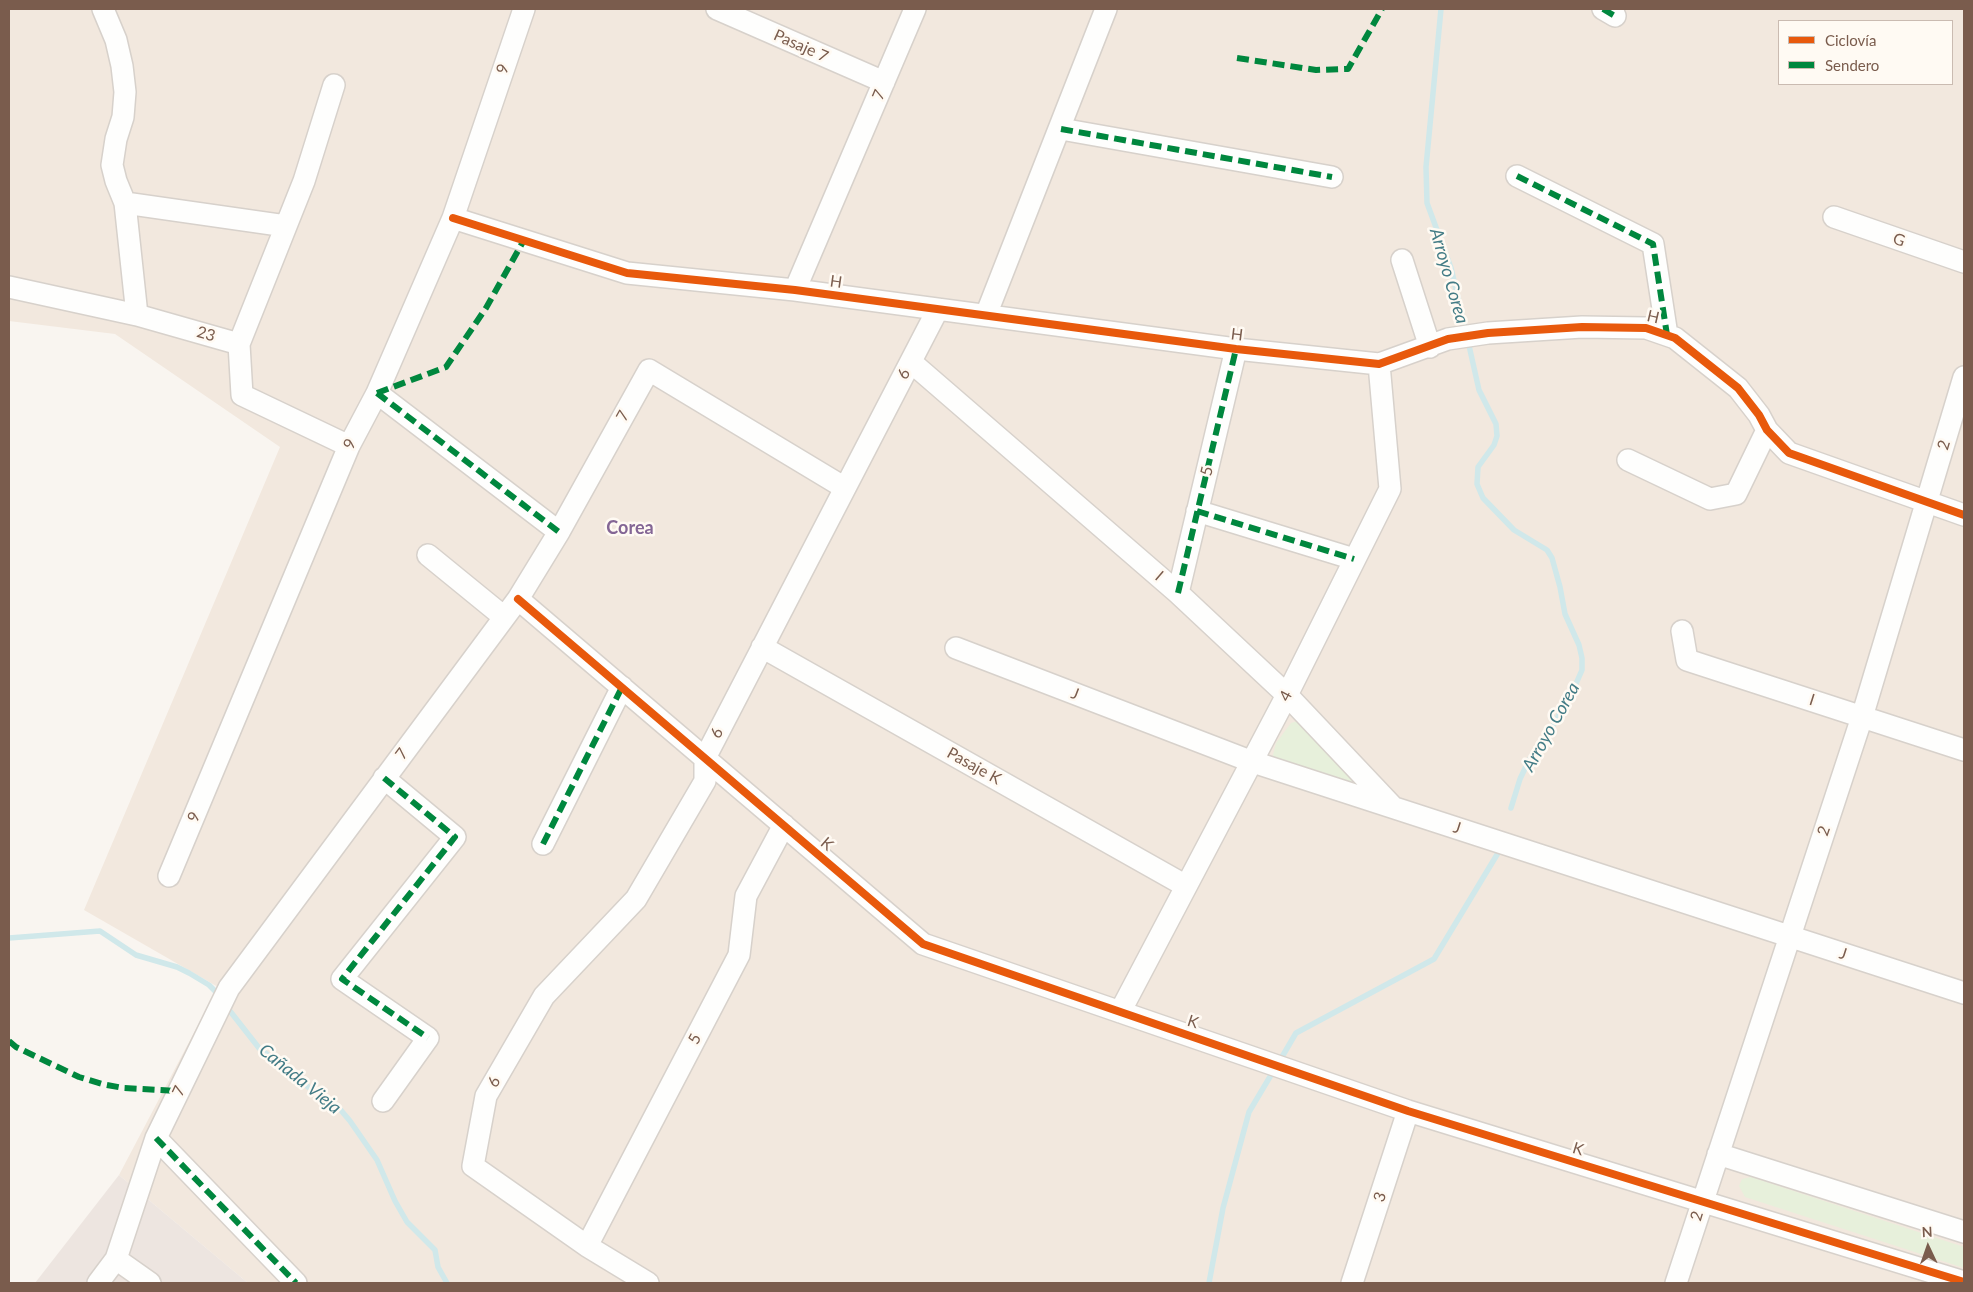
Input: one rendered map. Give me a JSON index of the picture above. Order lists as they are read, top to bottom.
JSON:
{
  "streets": {
    "street": [
      "Pasaje 7",
      "9",
      "7",
      "G",
      "H",
      "23",
      "6",
      "2",
      "5",
      "I",
      "J",
      "4",
      "Pasaje K",
      "K",
      "3"
    ]
  },
  "crossings": [
    ["Pasaje 7", "7"],
    ["9", "H"],
    ["7", "H"],
    ["7", "6"],
    ["7", "K"],
    ["H", "6"],
    ["H", "2"],
    ["H", "5"],
    ["H", "4"],
    ["6", "5"],
    ["6", "I"],
    ["6", "Pasaje K"],
    ["6", "K"],
    ["2", "I"],
    ["2", "J"],
    ["2", "K"],
    ["5", "I"],
    ["5", "K"],
    ["I", "J"],
    ["I", "4"],
    ["J", "4"],
    ["4", "Pasaje K"],
    ["4", "K"],
    ["K", "3"]
  ],
  "districts": ["Corea"],
  "water": ["Arroyo Corea", "Cañada Vieja"],
  "legend": ["Ciclovía", "Sendero"],
  "north": "top"
}
